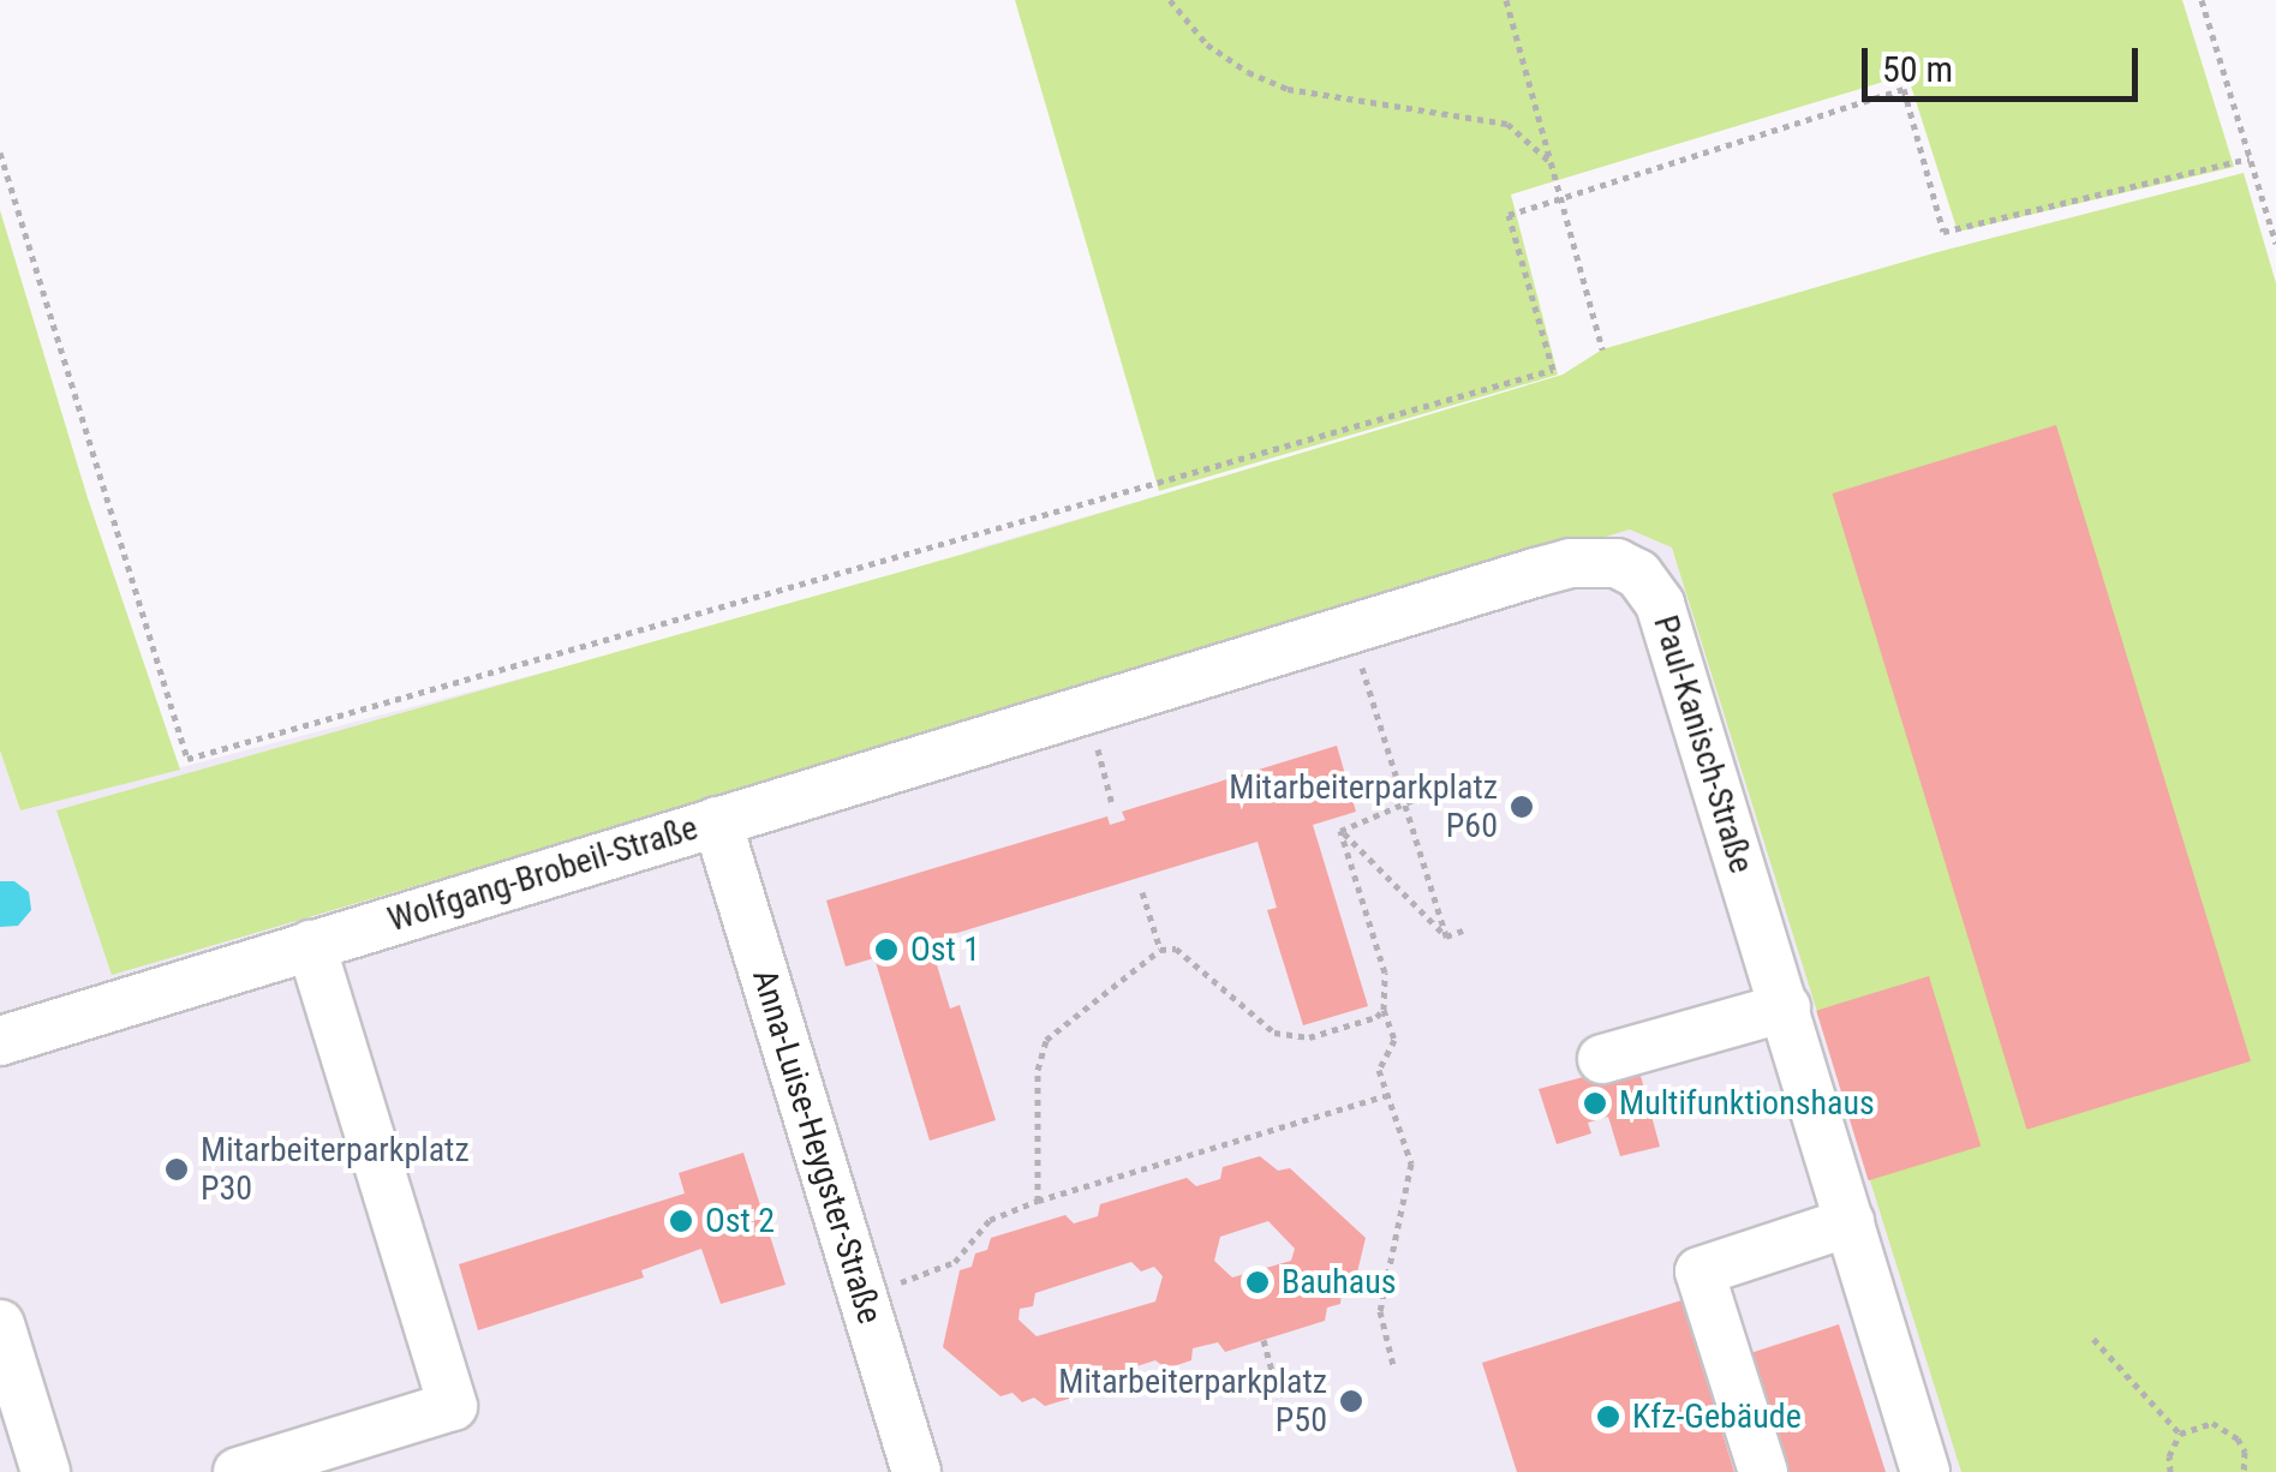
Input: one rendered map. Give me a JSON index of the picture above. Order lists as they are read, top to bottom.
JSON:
{
  "streets": {
    "street": ["Paul-Kanisch-Straße", "Wolfgang-Brobeil-Straße", "Anna-Luise-Heygster-Straße"]
  },
  "crossings": [
    ["Paul-Kanisch-Straße", "Wolfgang-Brobeil-Straße"],
    ["Wolfgang-Brobeil-Straße", "Anna-Luise-Heygster-Straße"]
  ],
  "places": [
    "Mitarbeiterparkplatz P60",
    "Ost 1",
    "Multifunktionshaus",
    "Mitarbeiterparkplatz P30",
    "Ost 2",
    "Bauhaus",
    "Mitarbeiterparkplatz P50",
    "Kfz-Gebäude"
  ],
  "scale_bar": "50 m"
}
